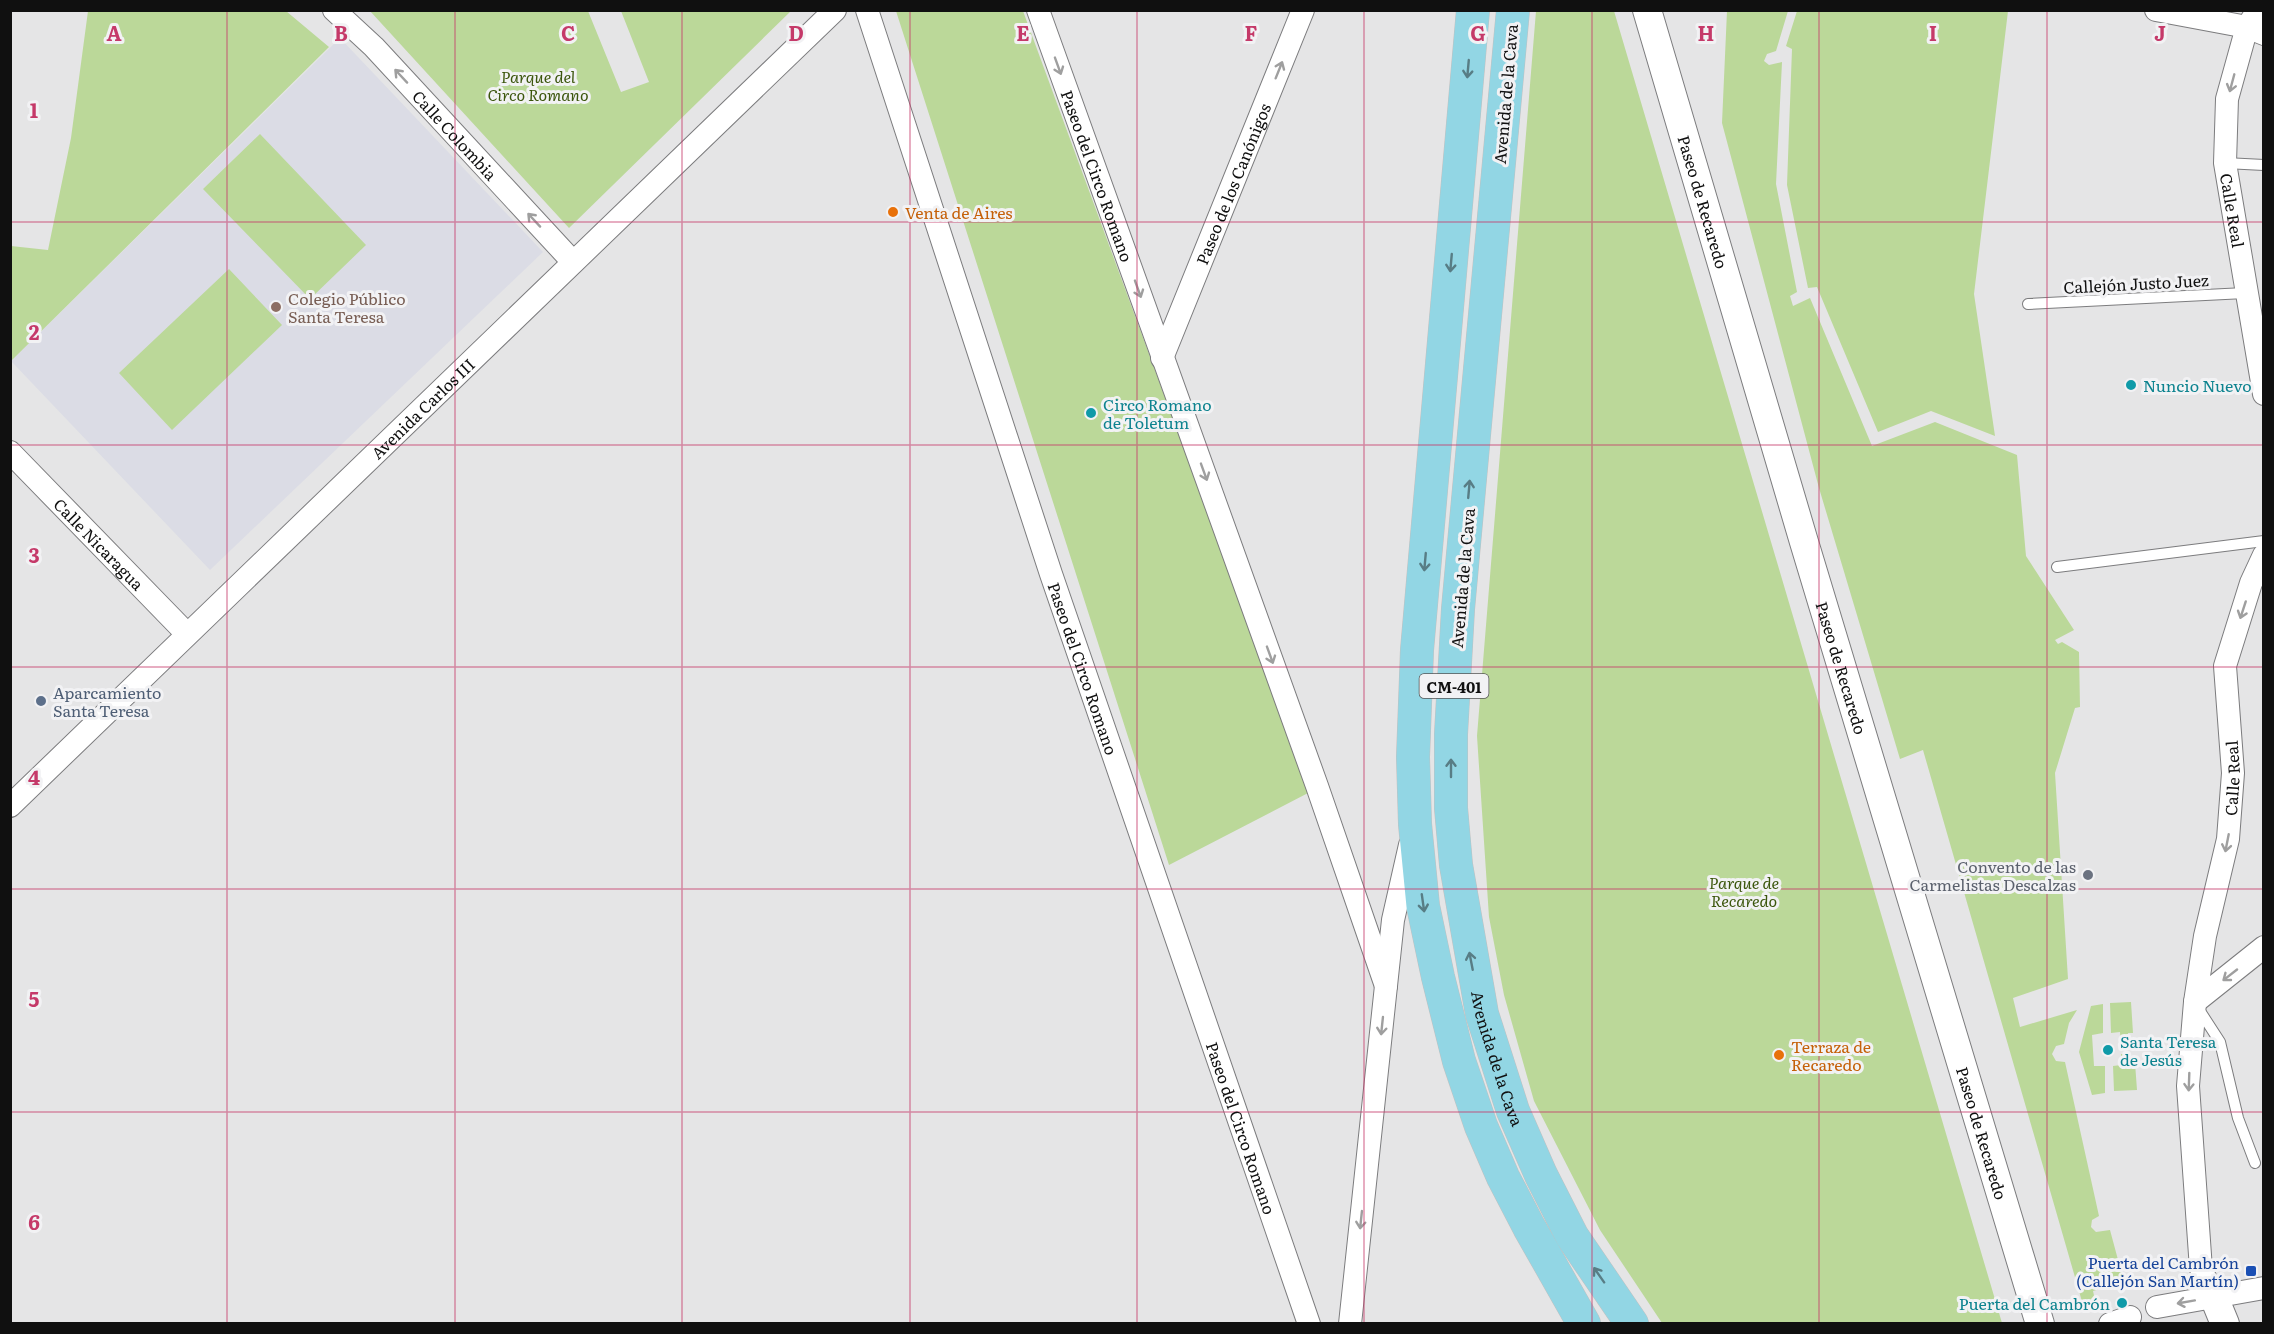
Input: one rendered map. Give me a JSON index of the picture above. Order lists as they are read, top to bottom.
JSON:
{
  "streets": {
    "main road": ["Avenida de la Cava", "CM-401"],
    "street": [
      "Calle Colombia",
      "Paseo del Circo Romano",
      "Paseo de los Canónigos",
      "Paseo de Recaredo",
      "Calle Real",
      "Avenida Carlos III",
      "Calle Nicaragua"
    ],
    "lane": ["Callejón Justo Juez"]
  },
  "crossings": [
    ["Calle Colombia", "Avenida Carlos III"],
    ["Paseo del Circo Romano", "Paseo de los Canónigos"],
    ["Calle Real", "Callejón Justo Juez"],
    ["Avenida Carlos III", "Calle Nicaragua"]
  ],
  "one_way": ["Calle Colombia", "Paseo de los Canónigos", "Calle Real"],
  "parks": ["Parque del Circo Romano", "Parque de Recaredo"],
  "places": {
    "other": [
      "Venta de Aires",
      "Colegio Público Santa Teresa",
      "Nuncio Nuevo",
      "Circo Romano de Toletum",
      "Aparcamiento Santa Teresa",
      "Convento de las Carmelistas Descalzas",
      "Santa Teresa de Jesús",
      "Terraza de Recaredo",
      "Puerta del Cambrón"
    ],
    "transit": ["Puerta del Cambrón (Callejón San Martín)"]
  },
  "grid": {
    "columns": [
      "A",
      "B",
      "C",
      "D",
      "E",
      "F",
      "G",
      "H",
      "I",
      "J"
    ],
    "rows": [
      "1",
      "2",
      "3",
      "4",
      "5",
      "6"
    ]
  }
}
